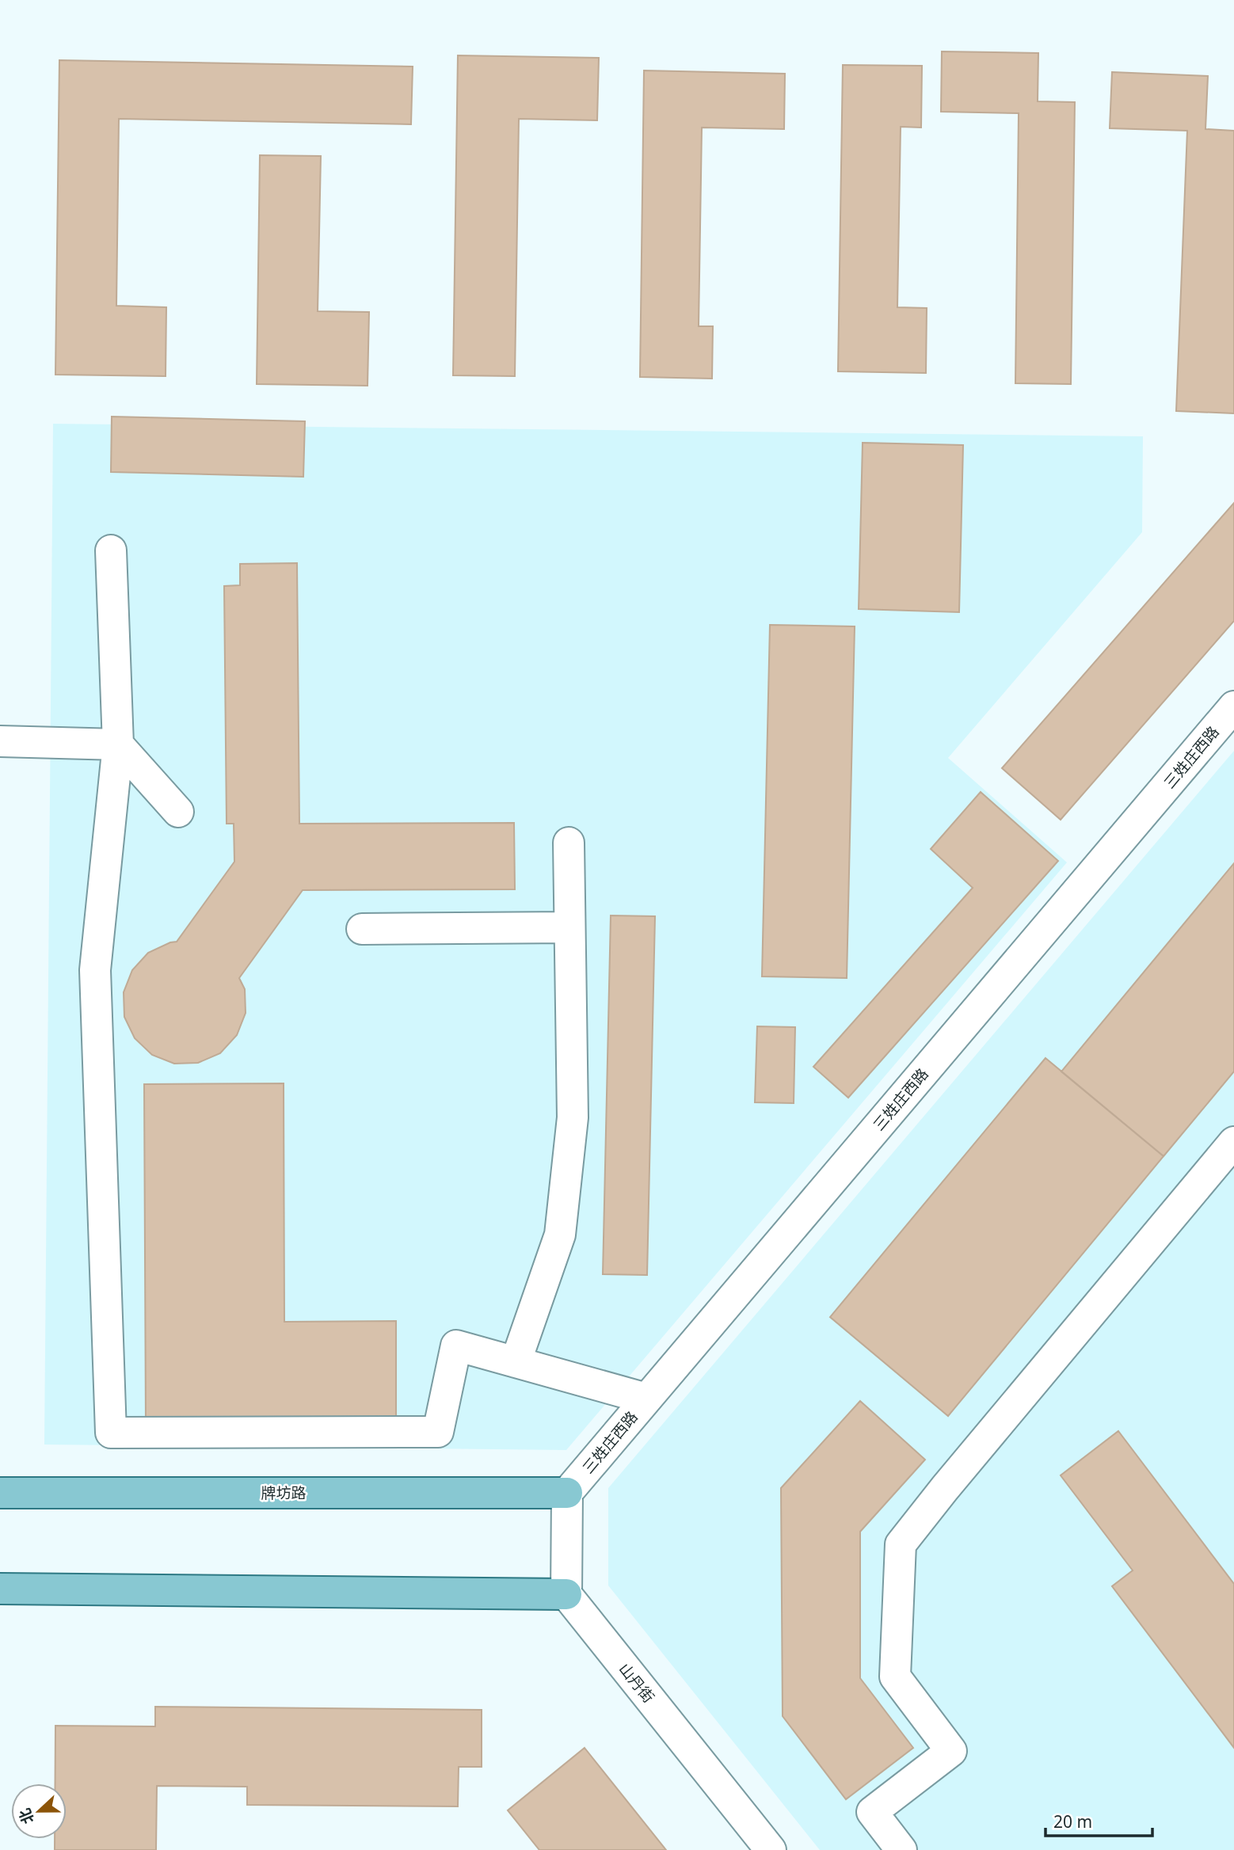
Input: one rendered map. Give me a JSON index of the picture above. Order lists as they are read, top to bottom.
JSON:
{
  "streets": {
    "main road": ["牌坊路"],
    "street": ["三姓庄西路", "山丹街"]
  },
  "crossings": [
    ["三姓庄西路", "牌坊路"]
  ],
  "scale_bar": "20 m",
  "north": "left"
}
